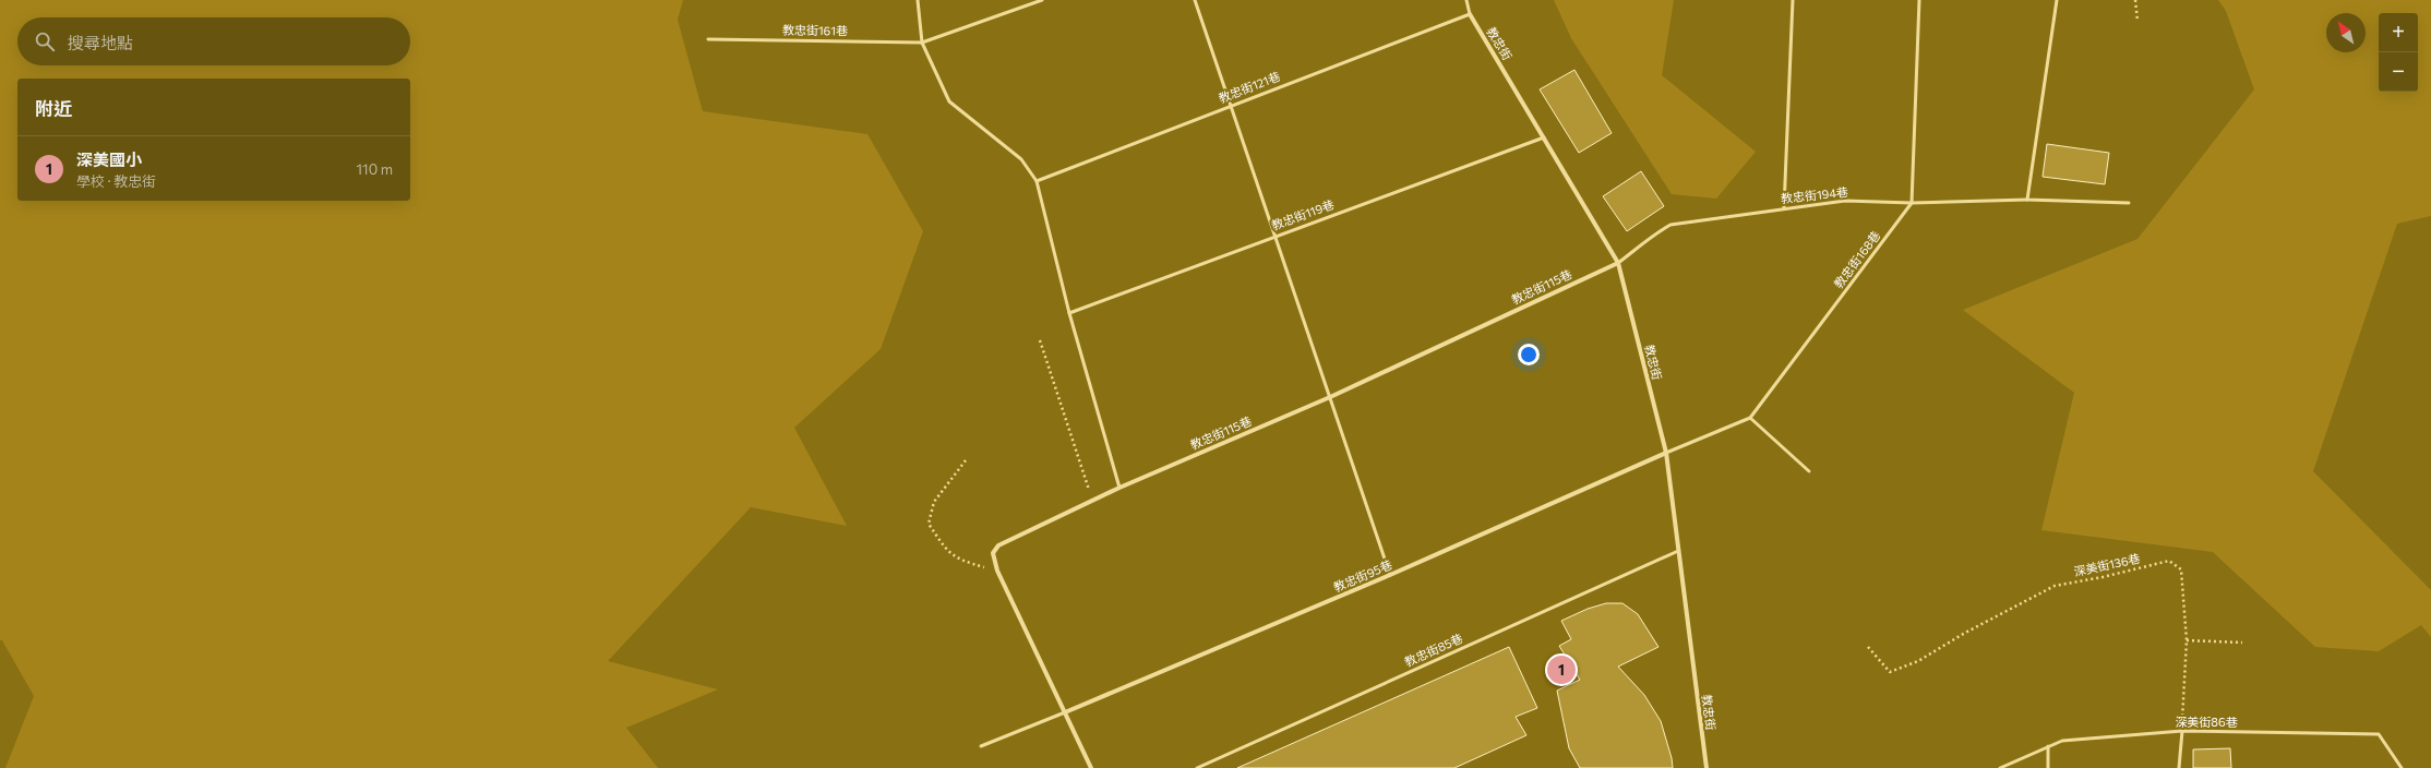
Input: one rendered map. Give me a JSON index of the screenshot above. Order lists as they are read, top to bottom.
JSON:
{
  "streets": {
    "street": ["教忠街", "教忠街115巷", "教忠街95巷"],
    "lane": [
      "教忠街161巷",
      "教忠街121巷",
      "教忠街194巷",
      "教忠街119巷",
      "教忠街168巷",
      "教忠街85巷",
      "深美街86巷"
    ],
    "path": ["深美街136巷"]
  },
  "crossings": [
    ["教忠街", "教忠街121巷"],
    ["教忠街", "教忠街194巷"],
    ["教忠街", "教忠街119巷"],
    ["教忠街", "教忠街115巷"],
    ["教忠街", "教忠街95巷"],
    ["教忠街", "教忠街85巷"],
    ["教忠街194巷", "教忠街168巷"],
    ["教忠街194巷", "教忠街115巷"],
    ["教忠街115巷", "教忠街95巷"],
    ["深美街136巷", "深美街86巷"]
  ],
  "north": "top left",
  "page": {
    "map_buttons": ["+", "−"],
    "search": "搜尋地點",
    "heading": "附近",
    "list": [
      {
        "mark": "1",
        "name": "深美國小",
        "note": "學校 · 教忠街",
        "value": "110 m"
      }
    ],
    "pins": "1"
  }
}
